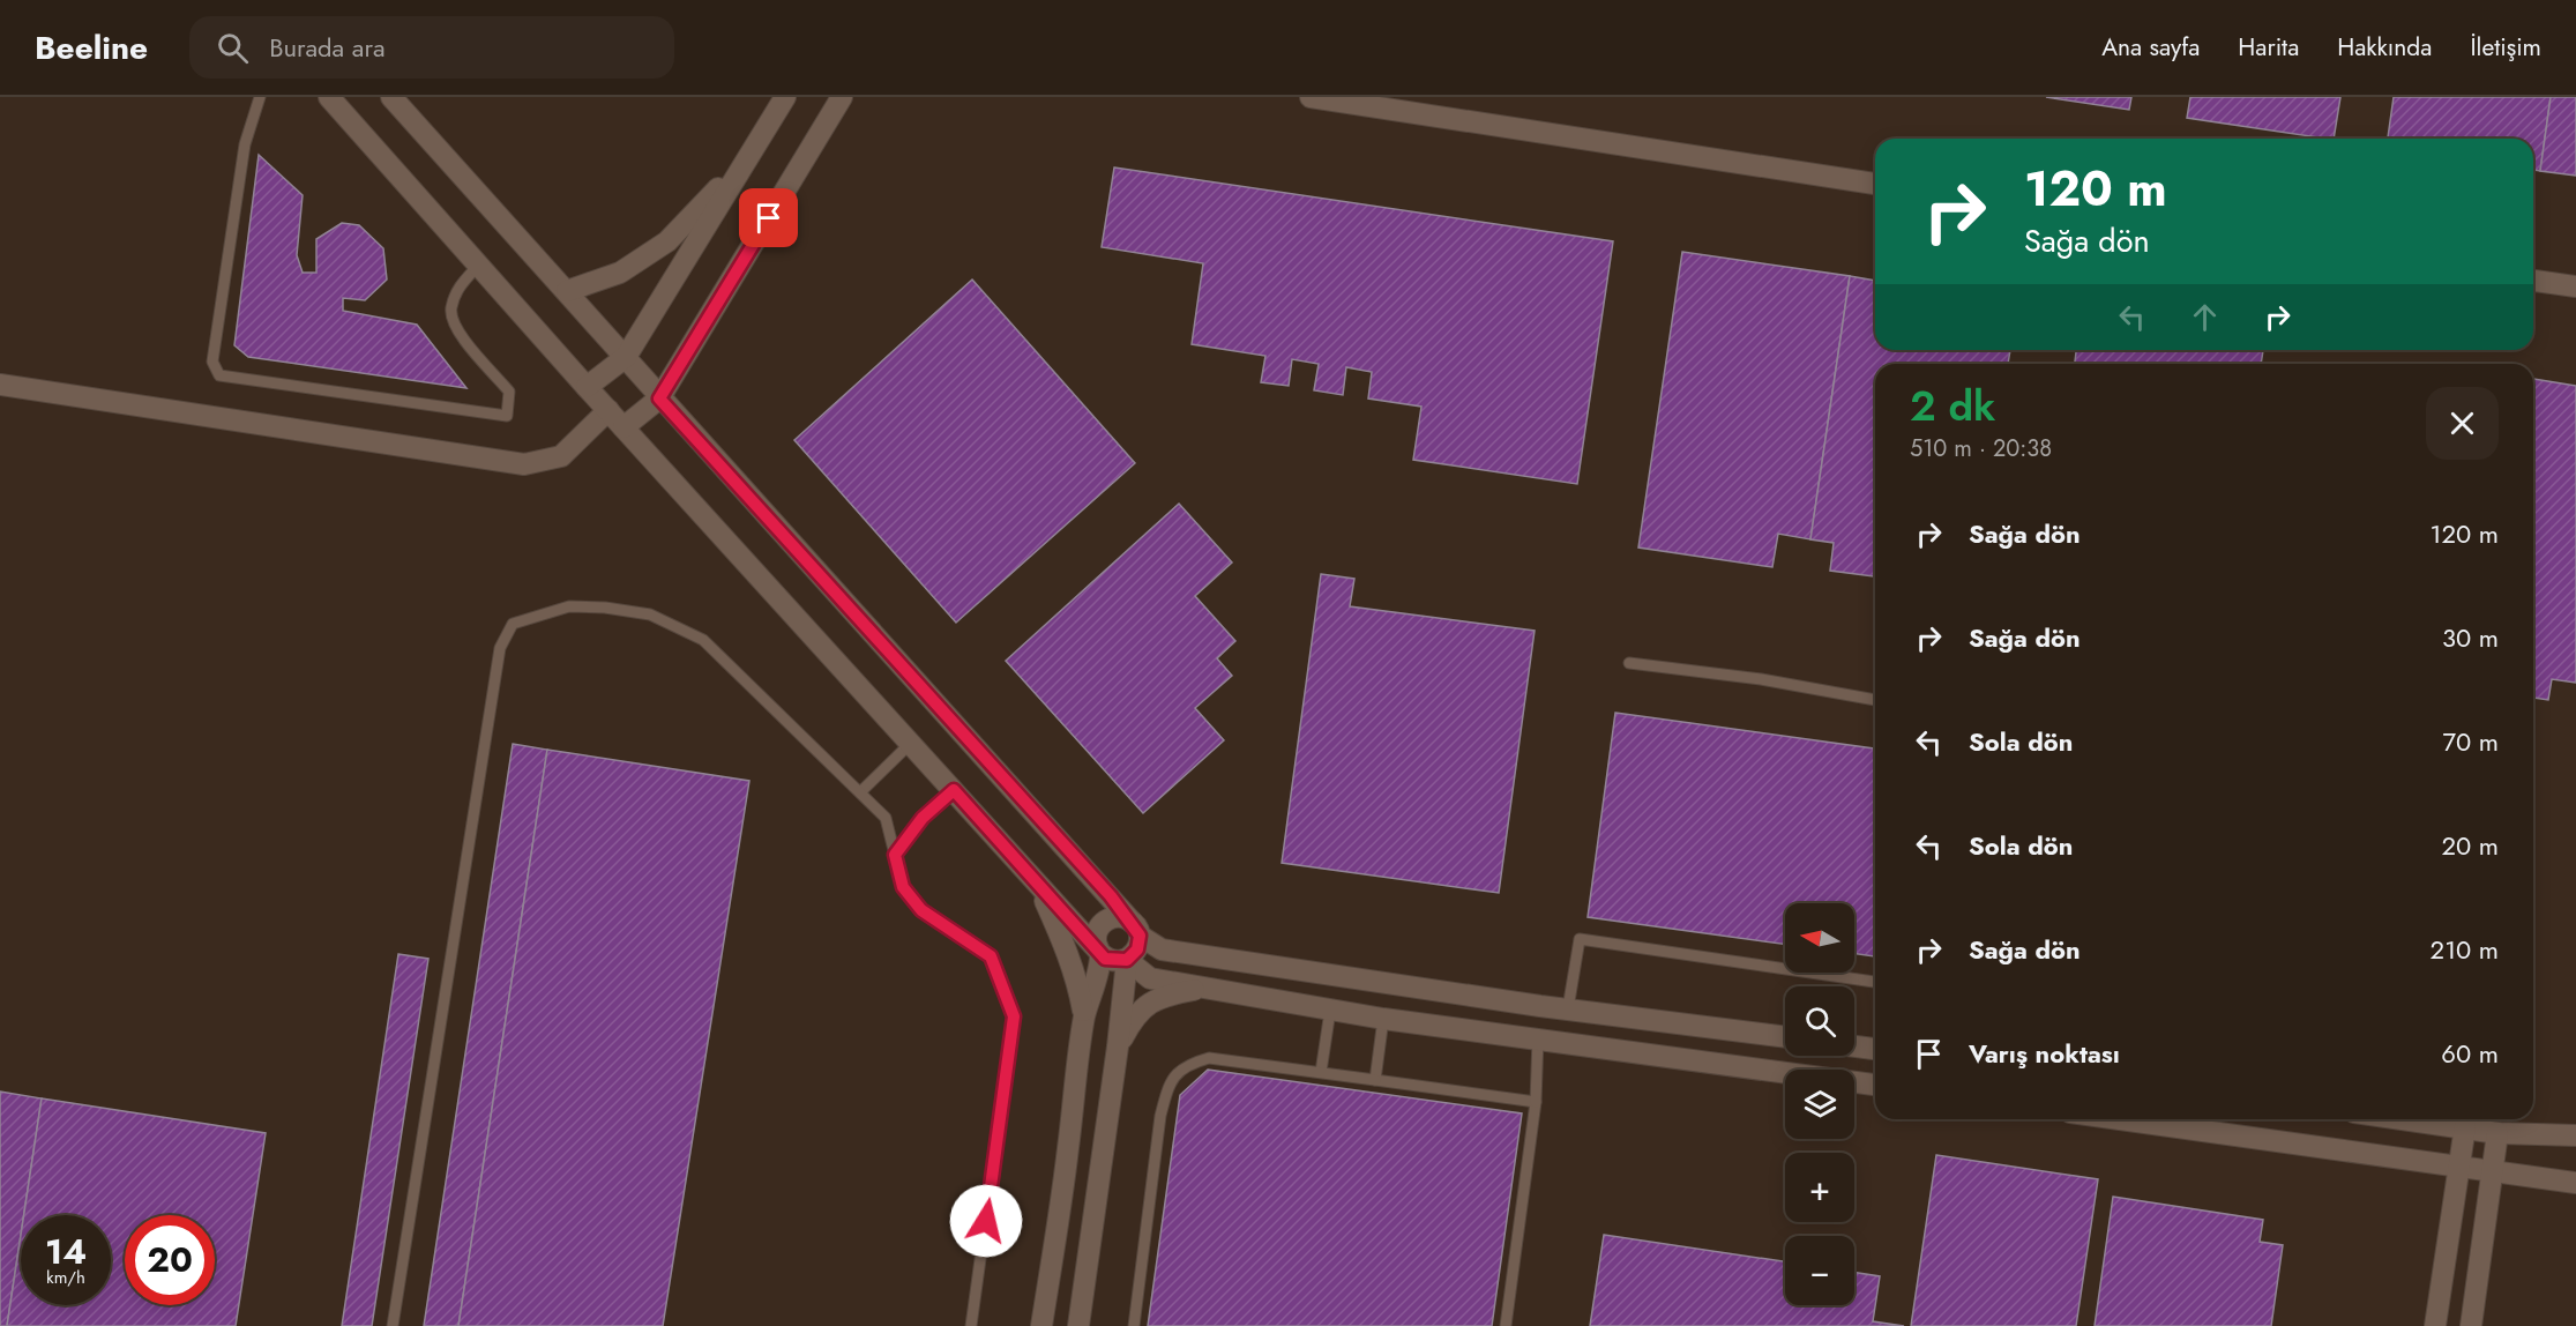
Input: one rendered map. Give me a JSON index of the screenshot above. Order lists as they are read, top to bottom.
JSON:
{
  "north": "left",
  "page": {
    "header": "Beeline",
    "search": "Burada ara",
    "nav": [
      "Ana sayfa",
      "Harita",
      "Hakkında",
      "İletişim"
    ],
    "turn": ["120 m", "Sağa dön"],
    "heading": ["2 dk", "510 m · 20:38"],
    "list": [
      {
        "name": "Sağa dön",
        "value": "120 m"
      },
      {
        "name": "Sağa dön",
        "value": "30 m"
      },
      {
        "name": "Sola dön",
        "value": "70 m"
      },
      {
        "name": "Sola dön",
        "value": "20 m"
      },
      {
        "name": "Sağa dön",
        "value": "210 m"
      },
      {
        "name": "Varış noktası",
        "value": "60 m"
      }
    ],
    "map_buttons": ["+", "−"],
    "speed": "14 km/h",
    "limit": "20"
  }
}
